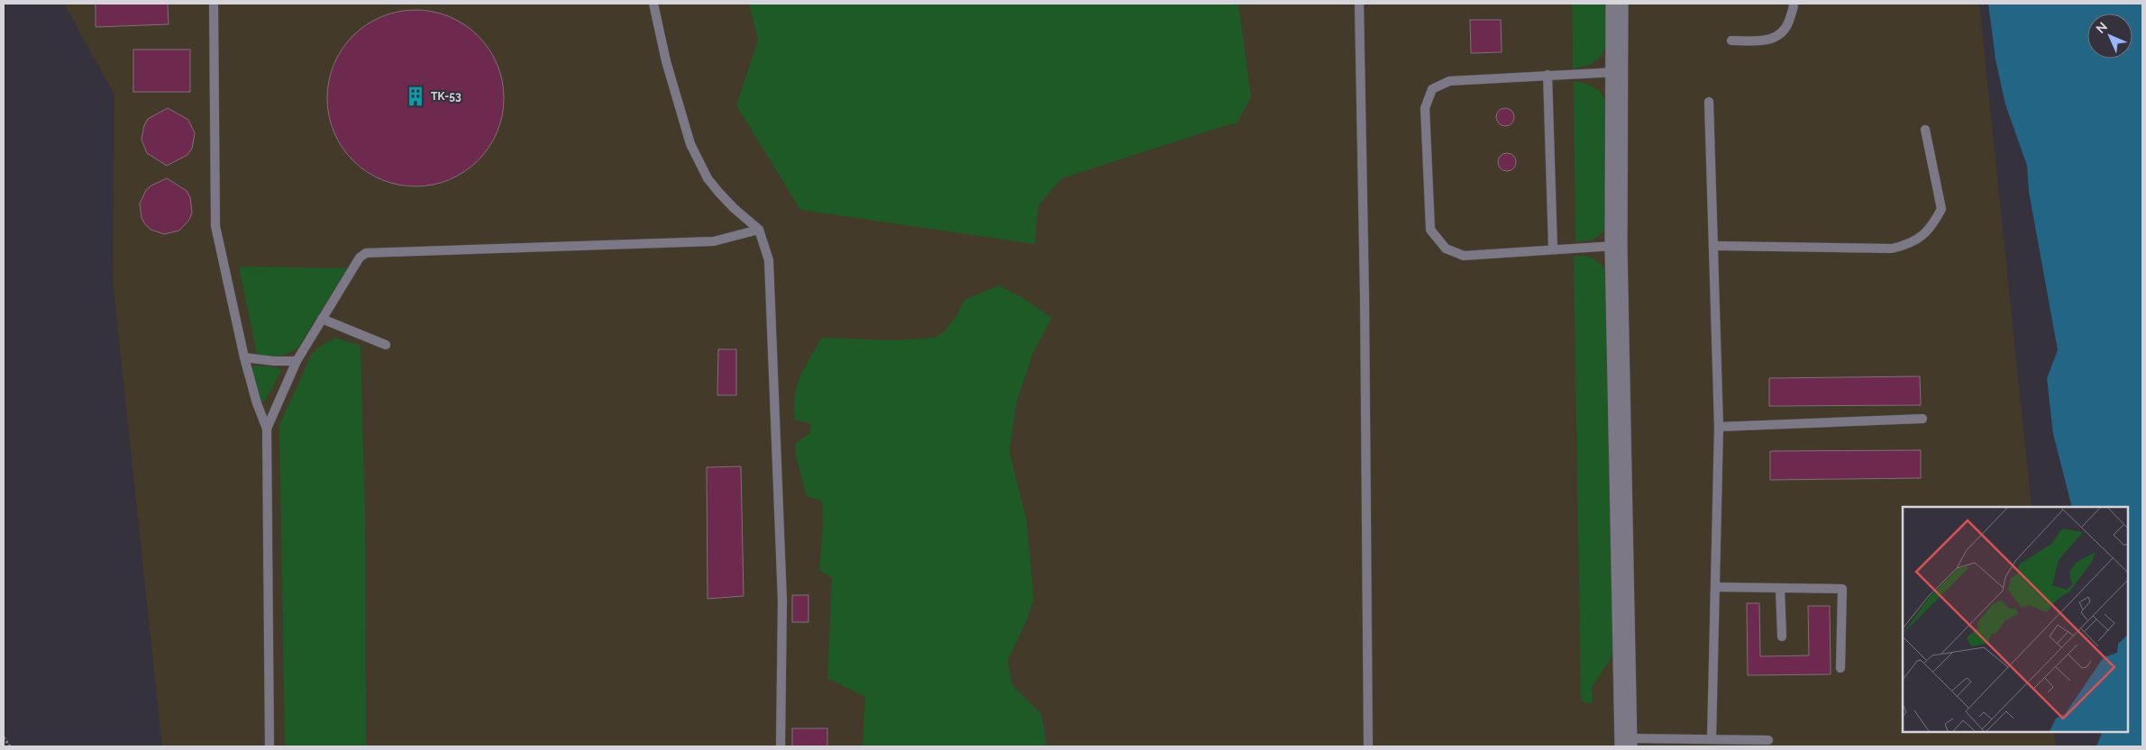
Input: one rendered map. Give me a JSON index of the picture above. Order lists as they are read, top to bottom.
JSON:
{
  "places": {
    "building": ["TK-53"]
  },
  "north": "top left"
}
